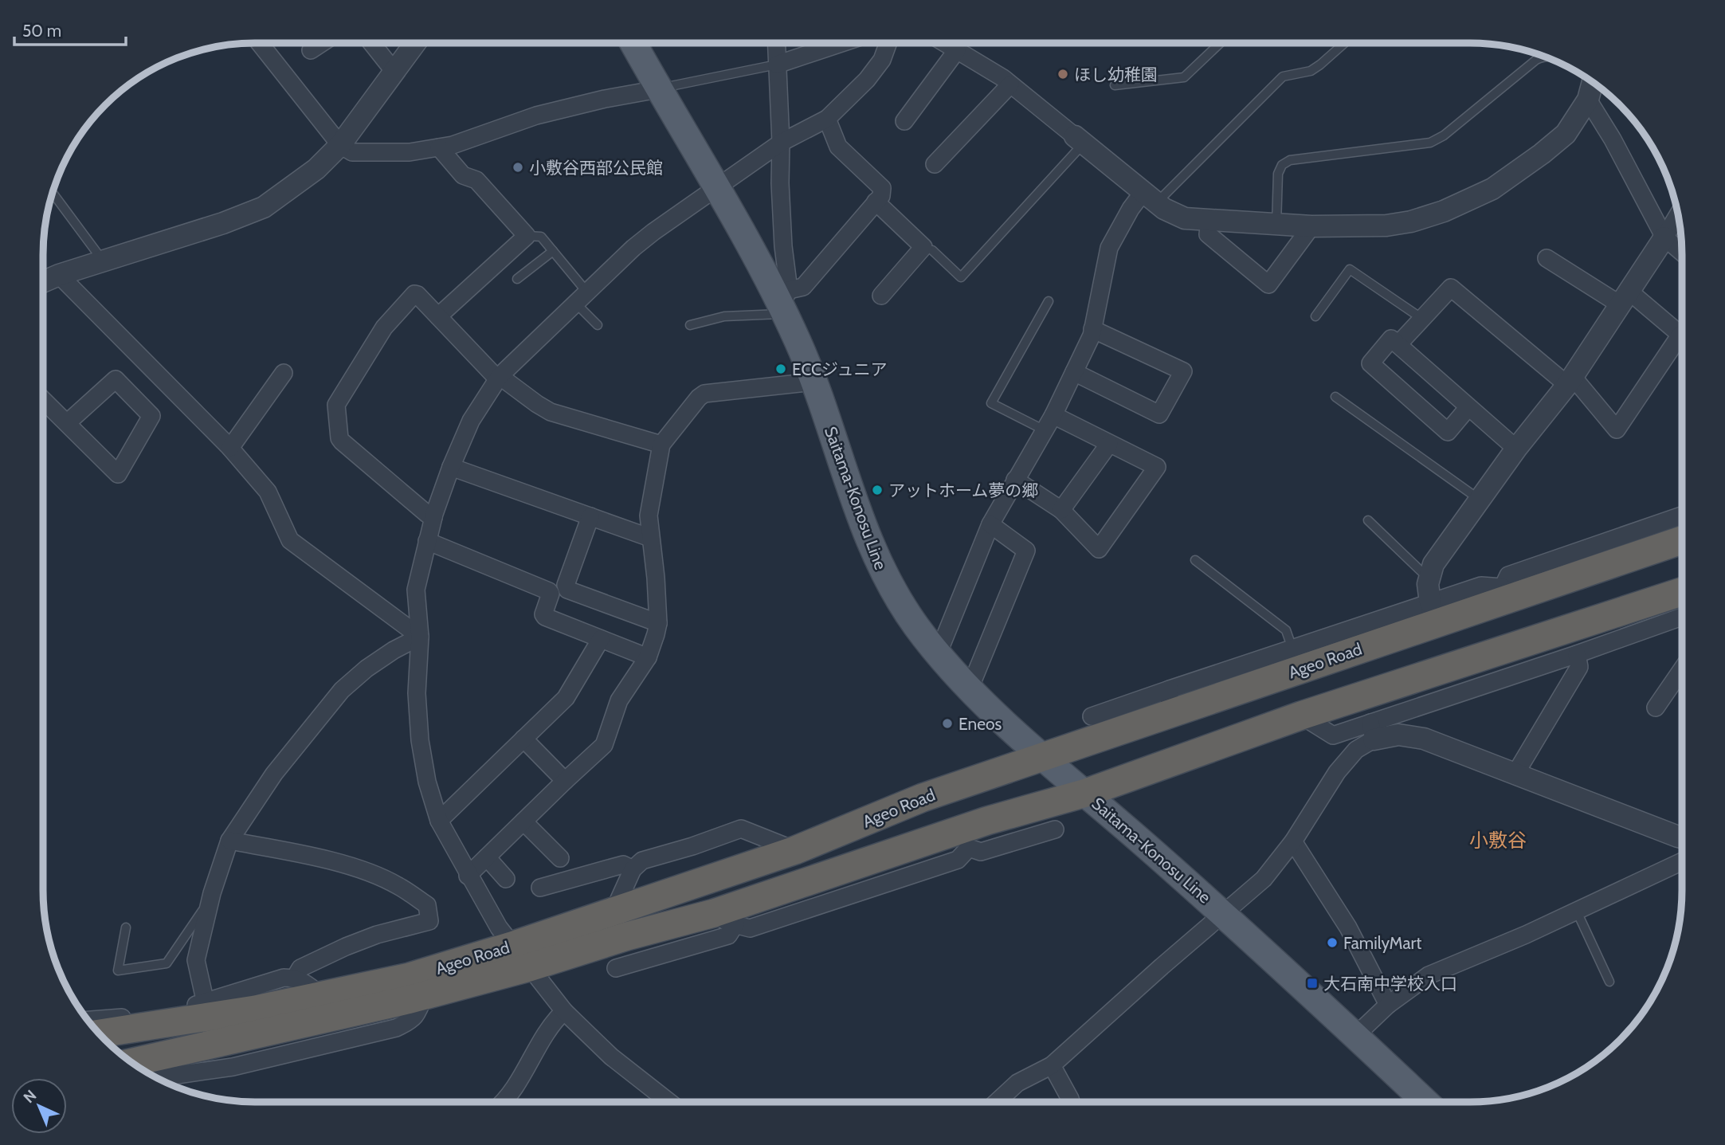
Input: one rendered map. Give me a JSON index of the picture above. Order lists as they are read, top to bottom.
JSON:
{
  "streets": {
    "highway": ["Ageo Road"],
    "main road": ["Saitama-Konosu Line"]
  },
  "crossings": [
    ["Saitama-Konosu Line", "Ageo Road"]
  ],
  "districts": ["小敷谷"],
  "places": {
    "other": [
      "ほし幼稚園",
      "小敷谷西部公民館",
      "ECCジュニア",
      "アットホーム夢の郷",
      "Eneos",
      "FamilyMart"
    ],
    "transit": ["大石南中学校入口"]
  },
  "scale_bar": "50 m",
  "north": "top left"
}
